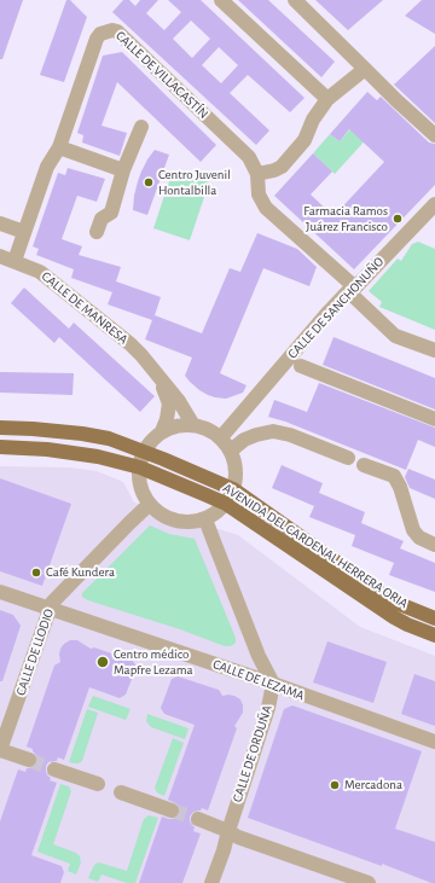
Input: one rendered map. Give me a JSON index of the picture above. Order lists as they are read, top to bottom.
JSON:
{
  "streets": {
    "main road": ["AVENIDA DEL CARDENAL HERRERA ORIA"],
    "street": [
      "CALLE DE VILLACASTÍN",
      "CALLE DE MANRESA",
      "CALLE DE SANCHONUÑO",
      "CALLE DE LLODIO",
      "CALLE DE LEZAMA",
      "CALLE DE ORDUÑA"
    ]
  },
  "crossings": [
    ["CALLE DE VILLACASTÍN", "CALLE DE MANRESA"],
    ["CALLE DE VILLACASTÍN", "CALLE DE SANCHONUÑO"],
    ["CALLE DE LLODIO", "CALLE DE LEZAMA"],
    ["CALLE DE LEZAMA", "CALLE DE ORDUÑA"]
  ],
  "places": [
    "Centro Juvenil Hontalbilla",
    "Farmacia Ramos Juárez Francisco",
    "Café Kundera",
    "Centro médico Mapfre Lezama",
    "Mercadona"
  ]
}
